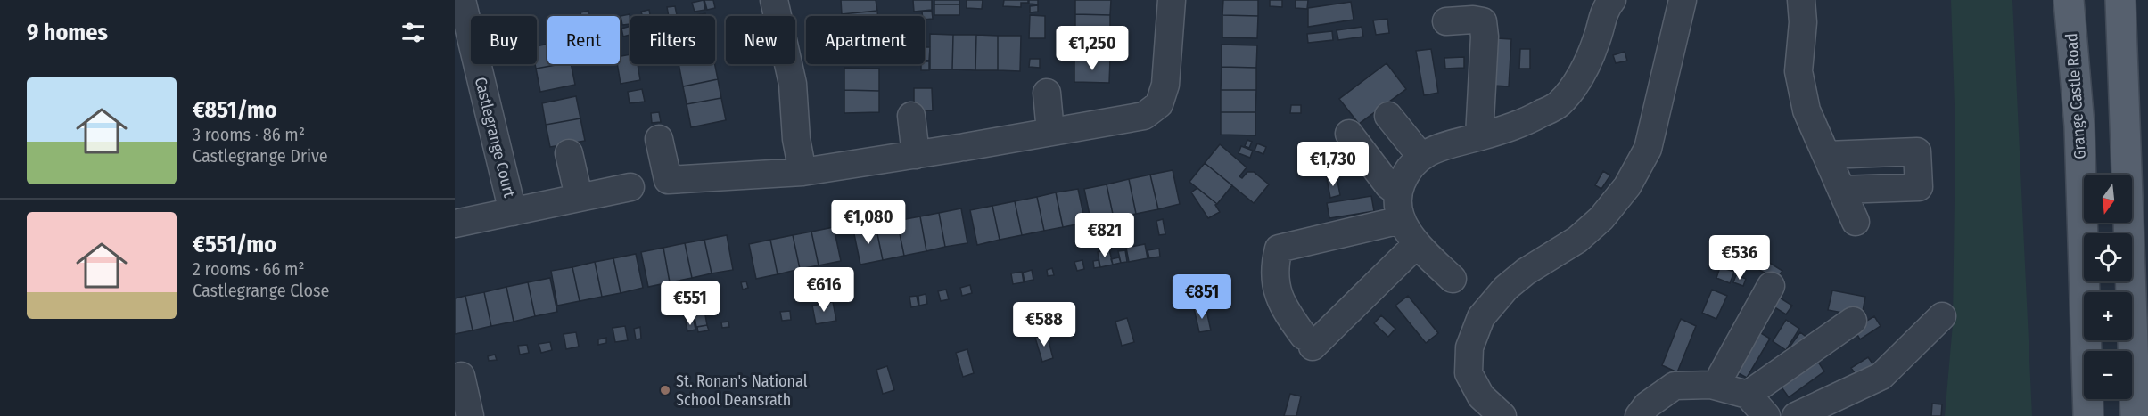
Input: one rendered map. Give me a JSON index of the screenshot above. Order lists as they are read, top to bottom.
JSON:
{
  "streets": {
    "main road": ["Grange Castle Road"],
    "street": ["Castlegrange Court"]
  },
  "places": ["St. Ronan's National School Deansrath"],
  "north": "bottom",
  "page": {
    "heading": "9 homes",
    "chip": [
      "Buy",
      "Rent",
      "Filters",
      "New",
      "Apartment"
    ],
    "price": [
      "€1,250",
      "€1,730",
      "€1,080",
      "€821",
      "€536",
      "€616",
      "€851",
      "€551",
      "€588"
    ],
    "list": [
      {
        "name": "€851/mo",
        "note": "3 rooms · 86 m² · Castlegrange Drive"
      },
      {
        "name": "€551/mo",
        "note": "2 rooms · 66 m² · Castlegrange Close"
      }
    ],
    "map_buttons": ["+", "−"]
  }
}
